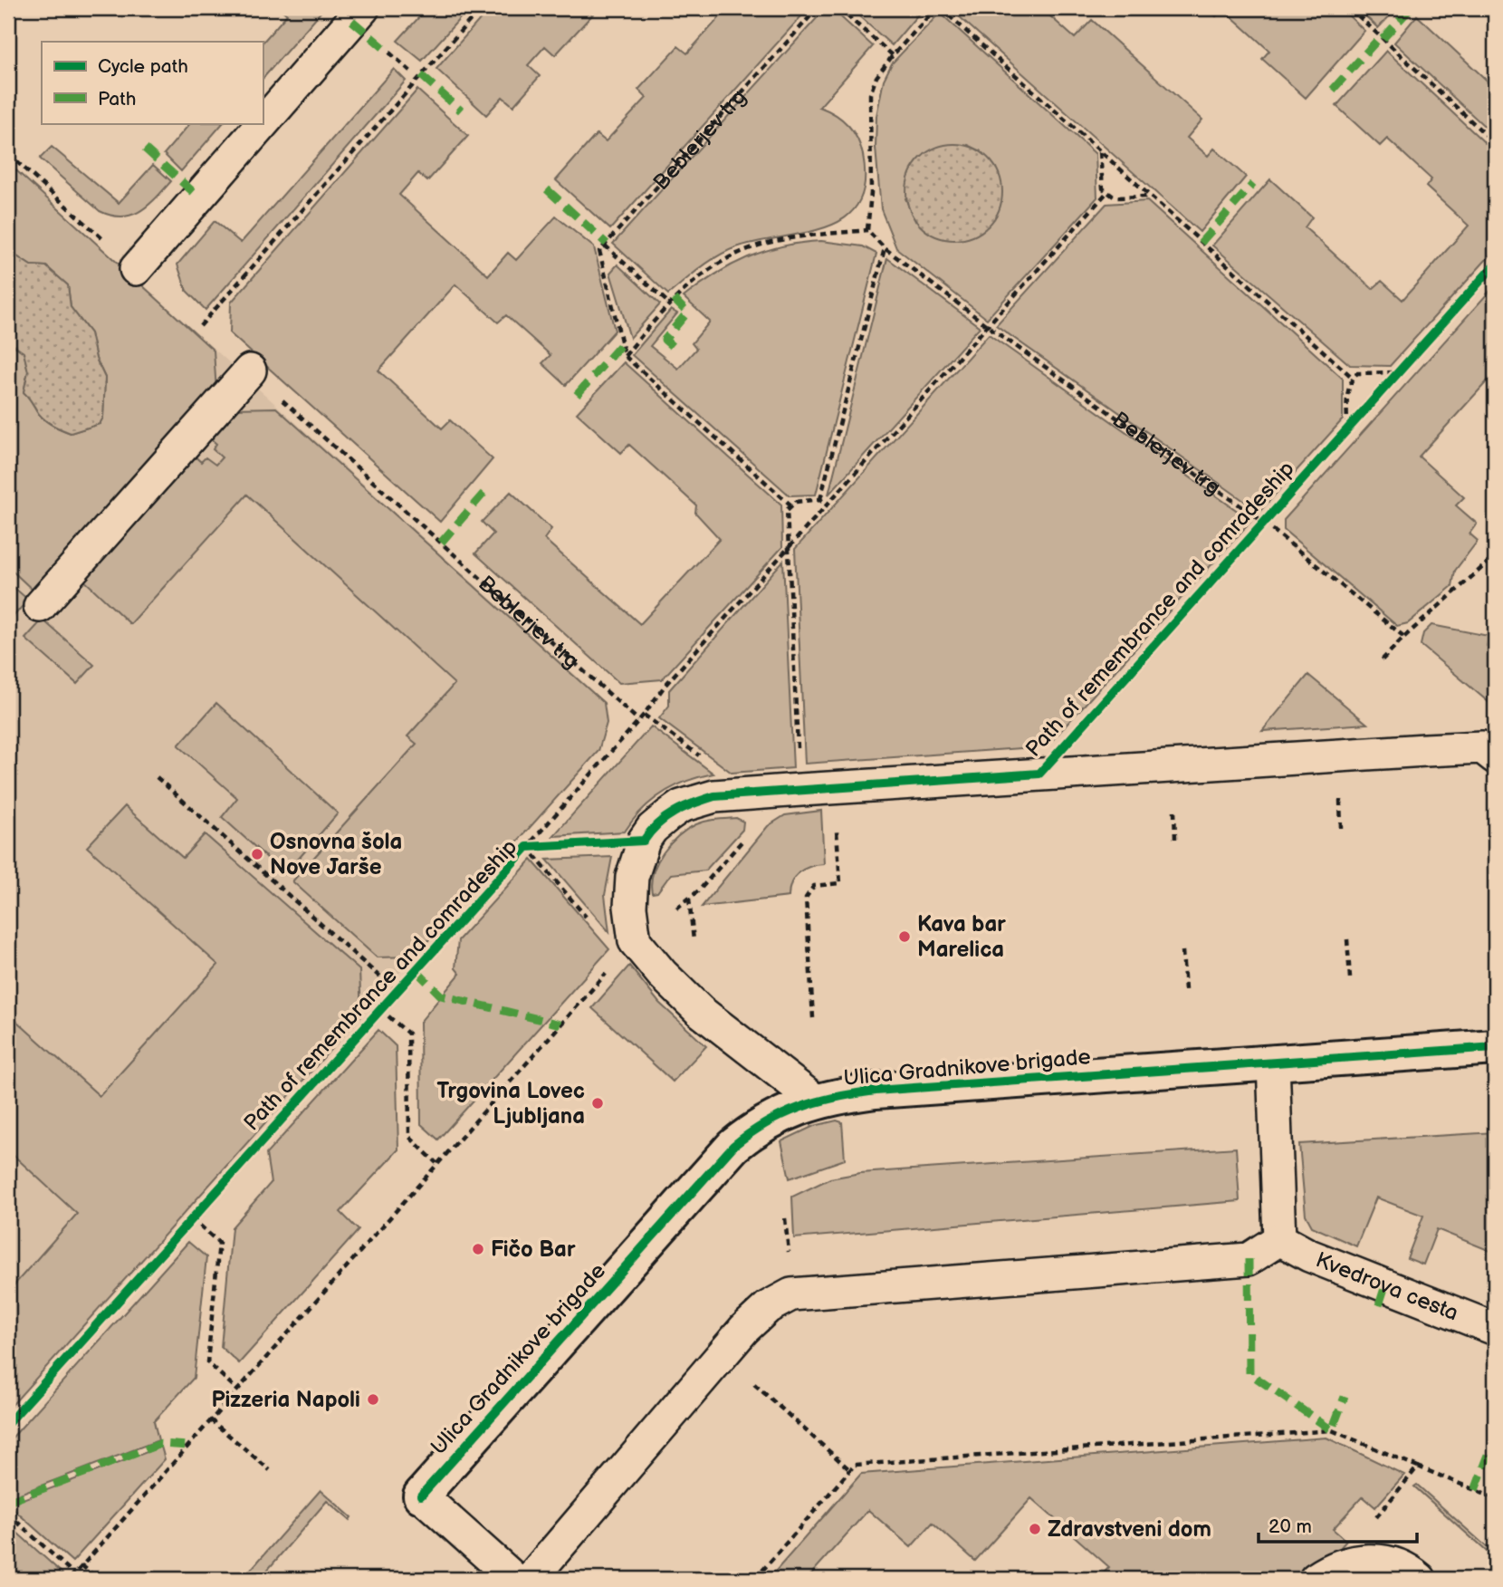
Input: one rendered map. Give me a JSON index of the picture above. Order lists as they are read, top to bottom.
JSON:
{
  "streets": {
    "street": ["Ulica Gradnikove brigade"],
    "lane": ["Path of remembrance and comradeship", "Kvedrova cesta"],
    "path": ["Beblerjev trg"]
  },
  "crossings": [
    ["Beblerjev trg", "Path of remembrance and comradeship"]
  ],
  "places": [
    "Osnovna šola Nove Jarše",
    "Kava bar Marelica",
    "Trgovina Lovec Ljubljana",
    "Fičo Bar",
    "Pizzeria Napoli",
    "Zdravstveni dom"
  ],
  "legend": ["Cycle path", "Path"],
  "scale_bar": "20 m"
}
